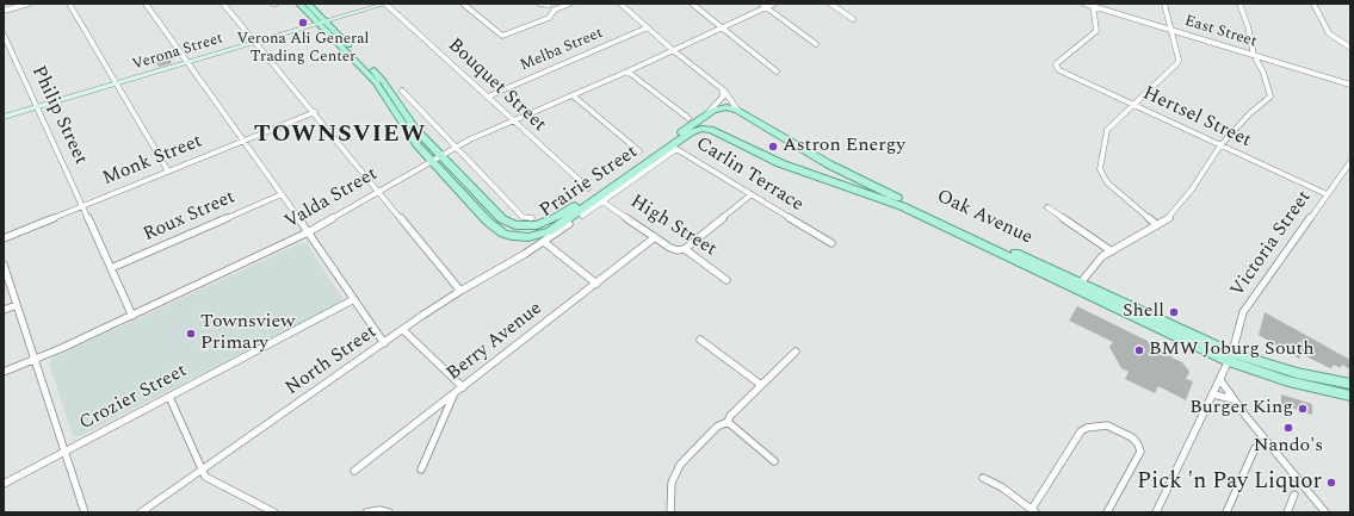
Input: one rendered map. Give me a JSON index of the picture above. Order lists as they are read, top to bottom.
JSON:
{
  "streets": {
    "main road": ["Verona Street", "Prairie Street", "Oak Avenue"],
    "street": [
      "East Street",
      "Melba Street",
      "Bouquet Street",
      "Philip Street",
      "Hertsel Street",
      "Monk Street",
      "Carlin Terrace",
      "Valda Street",
      "Roux Street",
      "High Street",
      "Victoria Street",
      "Berry Avenue",
      "North Street",
      "Crozier Street"
    ]
  },
  "crossings": [
    ["East Street", "Hertsel Street"],
    ["Melba Street", "Bouquet Street"],
    ["Verona Street", "Bouquet Street"],
    ["Verona Street", "Philip Street"],
    ["Verona Street", "Prairie Street"],
    ["Bouquet Street", "Valda Street"],
    ["Philip Street", "Monk Street"],
    ["Philip Street", "Valda Street"],
    ["Philip Street", "Roux Street"],
    ["Hertsel Street", "Victoria Street"],
    ["Carlin Terrace", "High Street"],
    ["Prairie Street", "Valda Street"],
    ["Prairie Street", "Oak Avenue"],
    ["Prairie Street", "Berry Avenue"],
    ["Prairie Street", "North Street"],
    ["Oak Avenue", "Victoria Street"],
    ["High Street", "Berry Avenue"]
  ],
  "districts": ["TOWNSVIEW"],
  "places": [
    "Verona Ali General Trading Center",
    "Astron Energy",
    "Shell",
    "Townsview Primary",
    "BMW Joburg South",
    "Burger King",
    "Nando's",
    "Pick 'n Pay Liquor"
  ]
}
